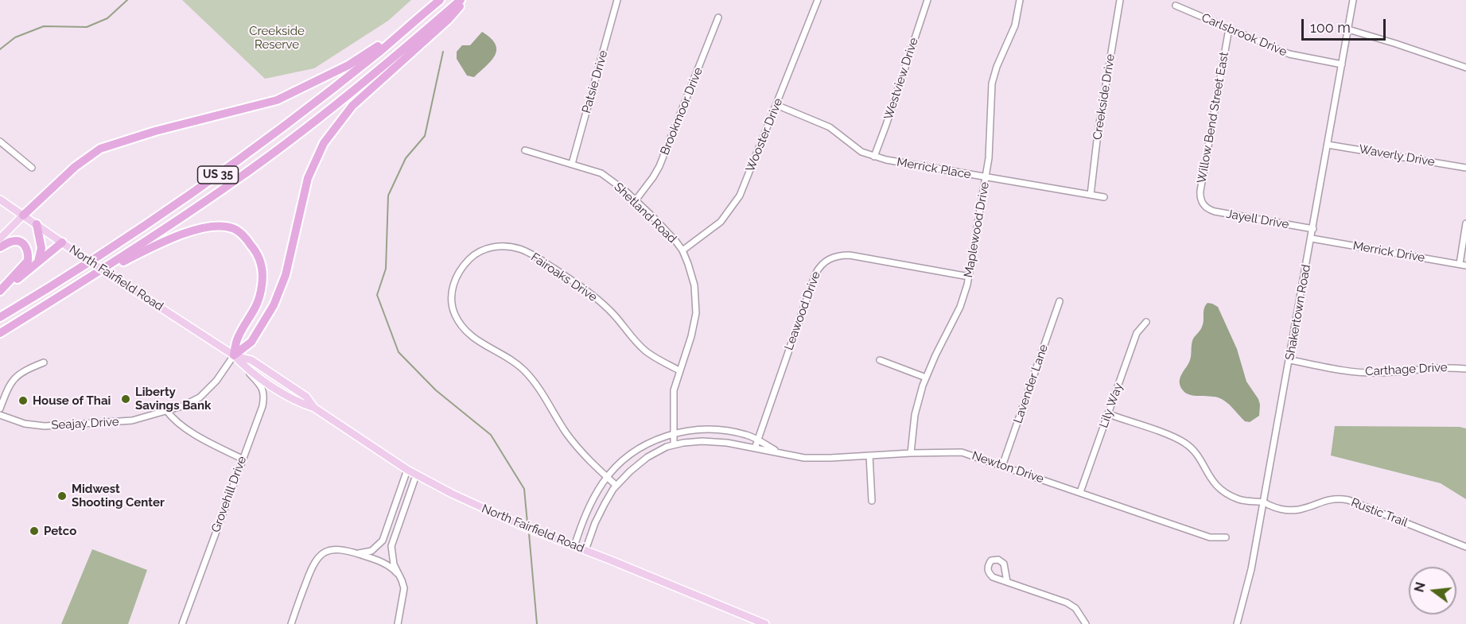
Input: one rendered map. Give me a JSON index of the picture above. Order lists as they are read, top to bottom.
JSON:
{
  "streets": {
    "highway": ["US 35"],
    "main road": ["North Fairfield Road"],
    "street": [
      "Carlsbrook Drive",
      "Westview Drive",
      "Patsie Drive",
      "Creekside Drive",
      "Brookmoor Drive",
      "Willow Bend Street East",
      "Wooster Drive",
      "Waverly Drive",
      "Merrick Place",
      "Shetland Road",
      "Jayell Drive",
      "Maplewood Drive",
      "Merrick Drive",
      "Fairoaks Drive",
      "Leawood Drive",
      "Shakertown Road",
      "Carthage Drive",
      "Lavender Lane",
      "Lily Way",
      "Seajay Drive",
      "Newton Drive",
      "Grovehill Drive",
      "Rustic Trail"
    ]
  },
  "crossings": [
    ["Carlsbrook Drive", "Willow Bend Street East"],
    ["Carlsbrook Drive", "Shakertown Road"],
    ["Westview Drive", "Merrick Place"],
    ["Patsie Drive", "Shetland Road"],
    ["Creekside Drive", "Merrick Place"],
    ["Brookmoor Drive", "Shetland Road"],
    ["Willow Bend Street East", "Jayell Drive"],
    ["Wooster Drive", "Merrick Place"],
    ["Wooster Drive", "Shetland Road"],
    ["Waverly Drive", "Shakertown Road"],
    ["Merrick Place", "Maplewood Drive"],
    ["Shetland Road", "Fairoaks Drive"],
    ["Shetland Road", "Newton Drive"],
    ["Jayell Drive", "Shakertown Road"],
    ["Maplewood Drive", "Leawood Drive"],
    ["Maplewood Drive", "Newton Drive"],
    ["Merrick Drive", "Shakertown Road"],
    ["Fairoaks Drive", "Newton Drive"],
    ["North Fairfield Road", "Seajay Drive"],
    ["North Fairfield Road", "Newton Drive"],
    ["North Fairfield Road", "Grovehill Drive"],
    ["Leawood Drive", "Newton Drive"],
    ["Shakertown Road", "Carthage Drive"],
    ["Shakertown Road", "Rustic Trail"],
    ["Lavender Lane", "Newton Drive"],
    ["Lily Way", "Newton Drive"],
    ["Lily Way", "Rustic Trail"]
  ],
  "parks": ["Creekside Reserve"],
  "places": [
    "Liberty Savings Bank",
    "House of Thai",
    "Midwest Shooting Center",
    "Petco"
  ],
  "scale_bar": "100 m",
  "north": "left"
}
